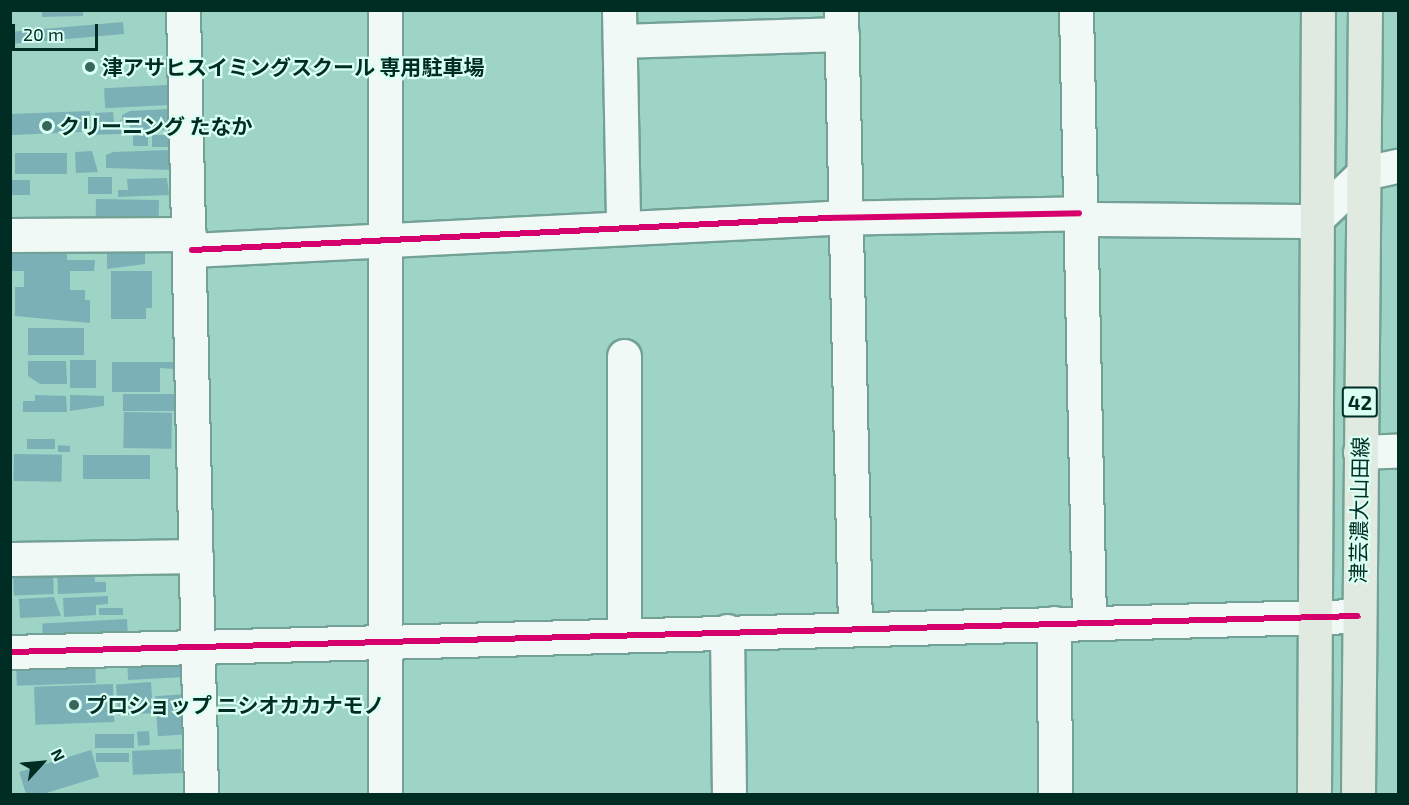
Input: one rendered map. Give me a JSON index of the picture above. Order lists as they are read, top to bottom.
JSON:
{
  "streets": {
    "main road": ["42", "津芸濃大山田線"]
  },
  "places": ["津アサヒスイミングスクール 専用駐車場", "クリーニング たなか", "プロショップ ニシオカカナモノ"],
  "scale_bar": "20 m",
  "north": "top right"
}
